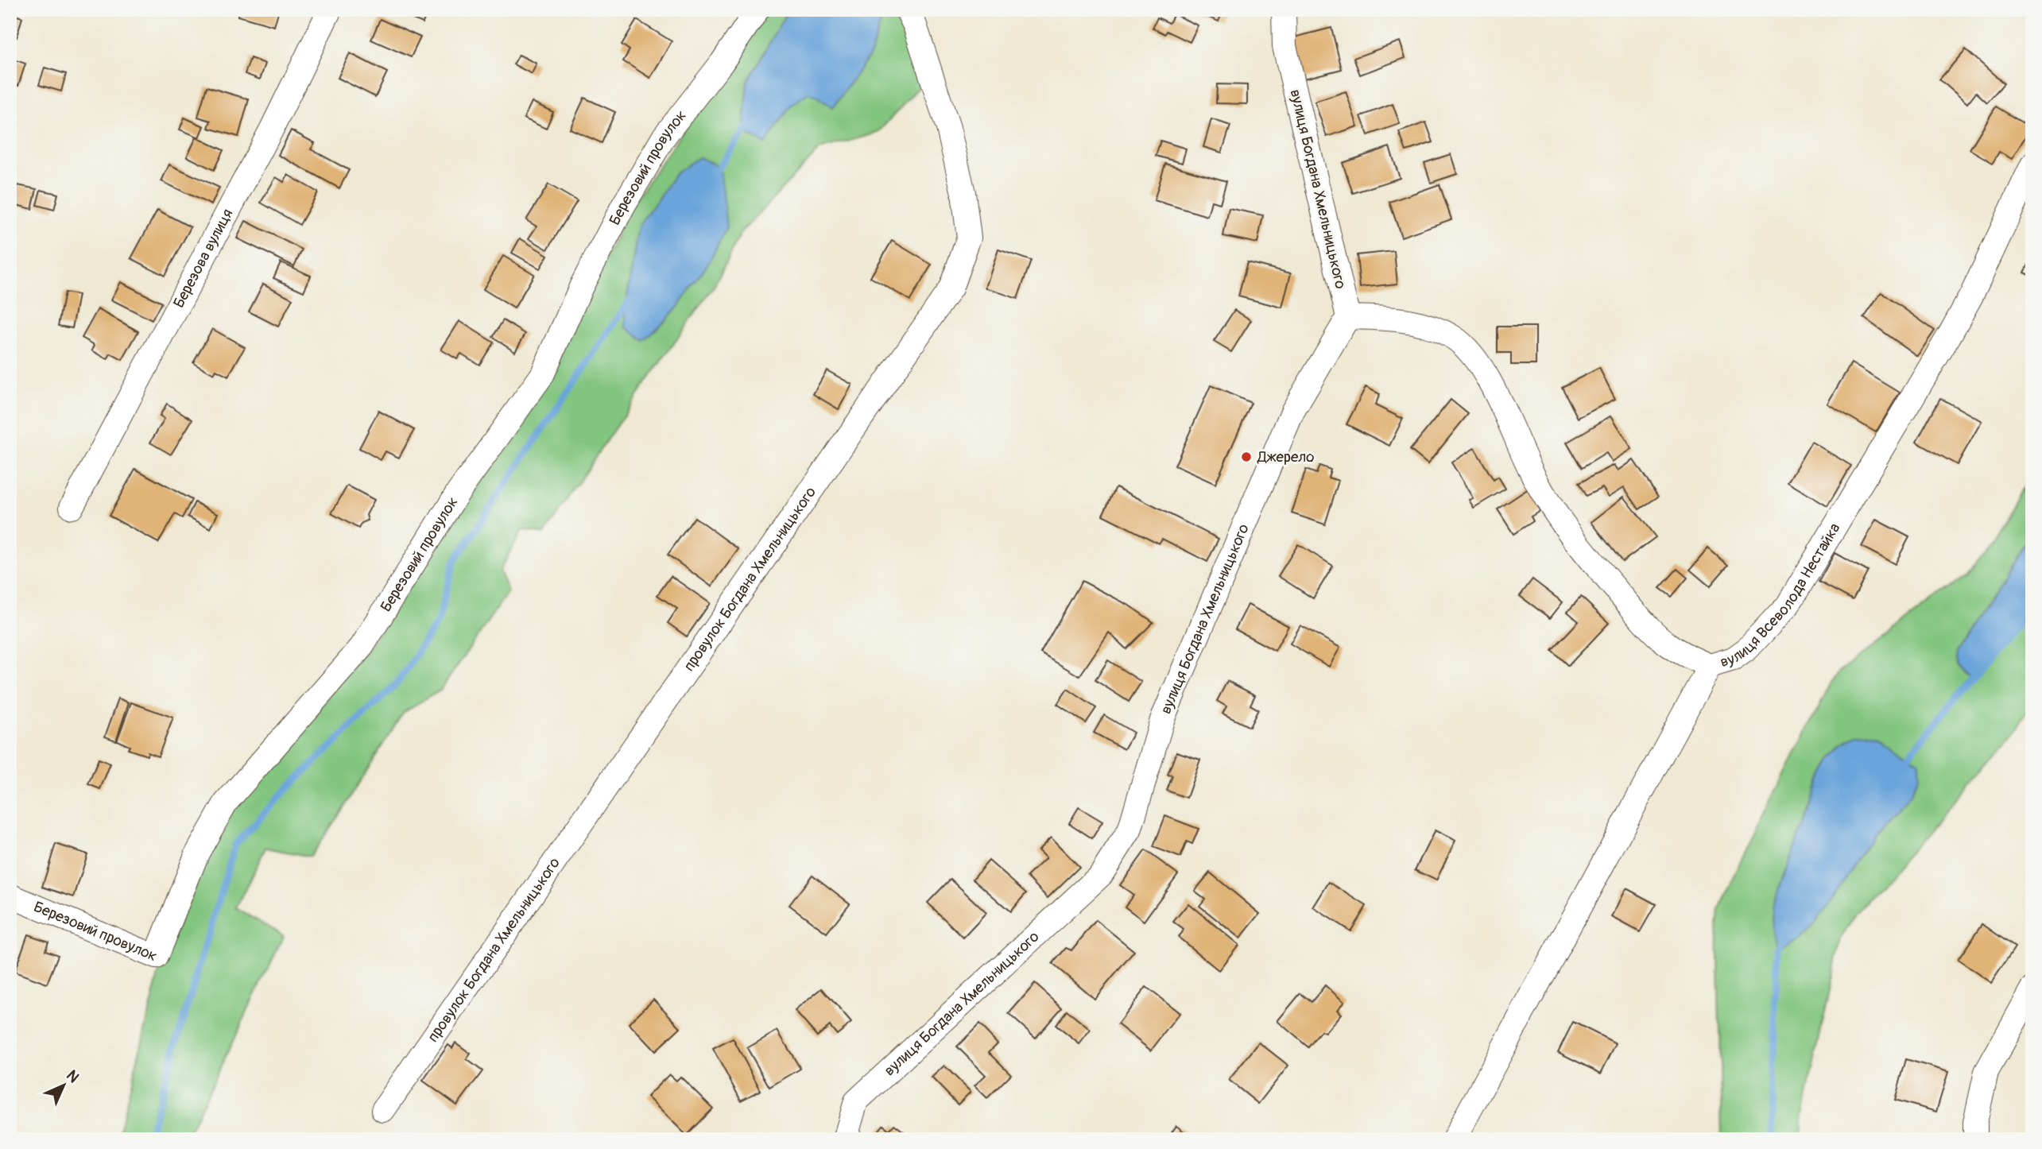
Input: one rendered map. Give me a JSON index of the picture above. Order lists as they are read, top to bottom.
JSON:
{
  "streets": {
    "street": [
      "Березовий провулок",
      "вулиця Богдана Хмельницького",
      "Березова вулиця",
      "провулок Богдана Хмельницького",
      "вулиця Всеволода Нестайка"
    ]
  },
  "crossings": [
    ["вулиця Богдана Хмельницького", "вулиця Всеволода Нестайка"]
  ],
  "places": ["Джерело"],
  "north": "top right"
}
